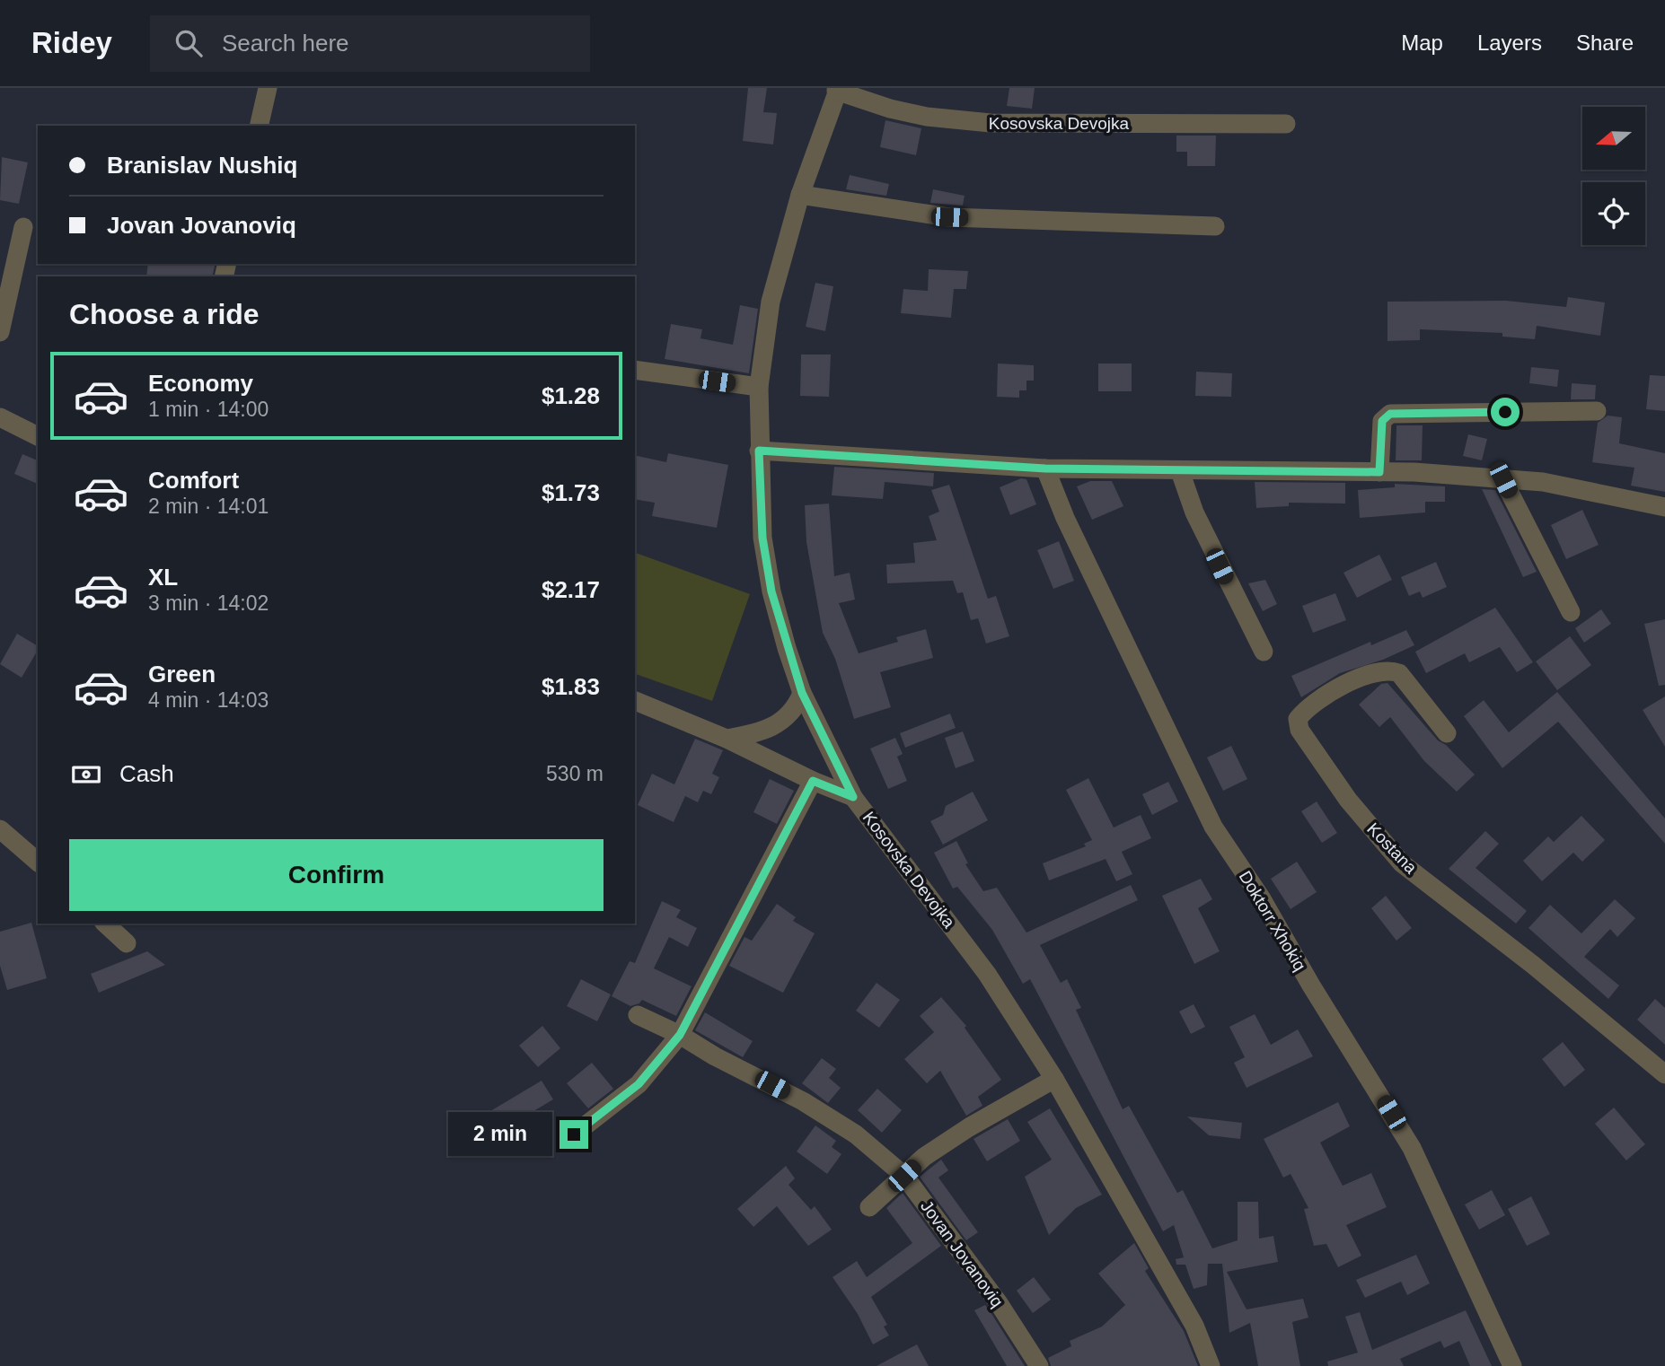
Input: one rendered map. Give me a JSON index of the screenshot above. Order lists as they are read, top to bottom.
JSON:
{
  "streets": {
    "street": [
      "Kosovska Devojka",
      "Kostana",
      "Doktorr Xhokiq",
      "Jovan Jovanoviq"
    ]
  },
  "north": "left",
  "page": {
    "header": "Ridey",
    "search": "Search here",
    "nav": ["Map", "Layers", "Share"],
    "banner": ["Branislav Nushiq", "Jovan Jovanoviq"],
    "heading": "Choose a ride",
    "list": [
      {
        "name": "Economy",
        "note": "1 min · 14:00",
        "value": "$1.28"
      },
      {
        "name": "Comfort",
        "note": "2 min · 14:01",
        "value": "$1.73"
      },
      {
        "name": "XL",
        "note": "3 min · 14:02",
        "value": "$2.17"
      },
      {
        "name": "Green",
        "note": "4 min · 14:03",
        "value": "$1.83"
      }
    ],
    "pay": ["Cash", "530 m"],
    "buttons": "Confirm",
    "bubble": "2 min"
  }
}
